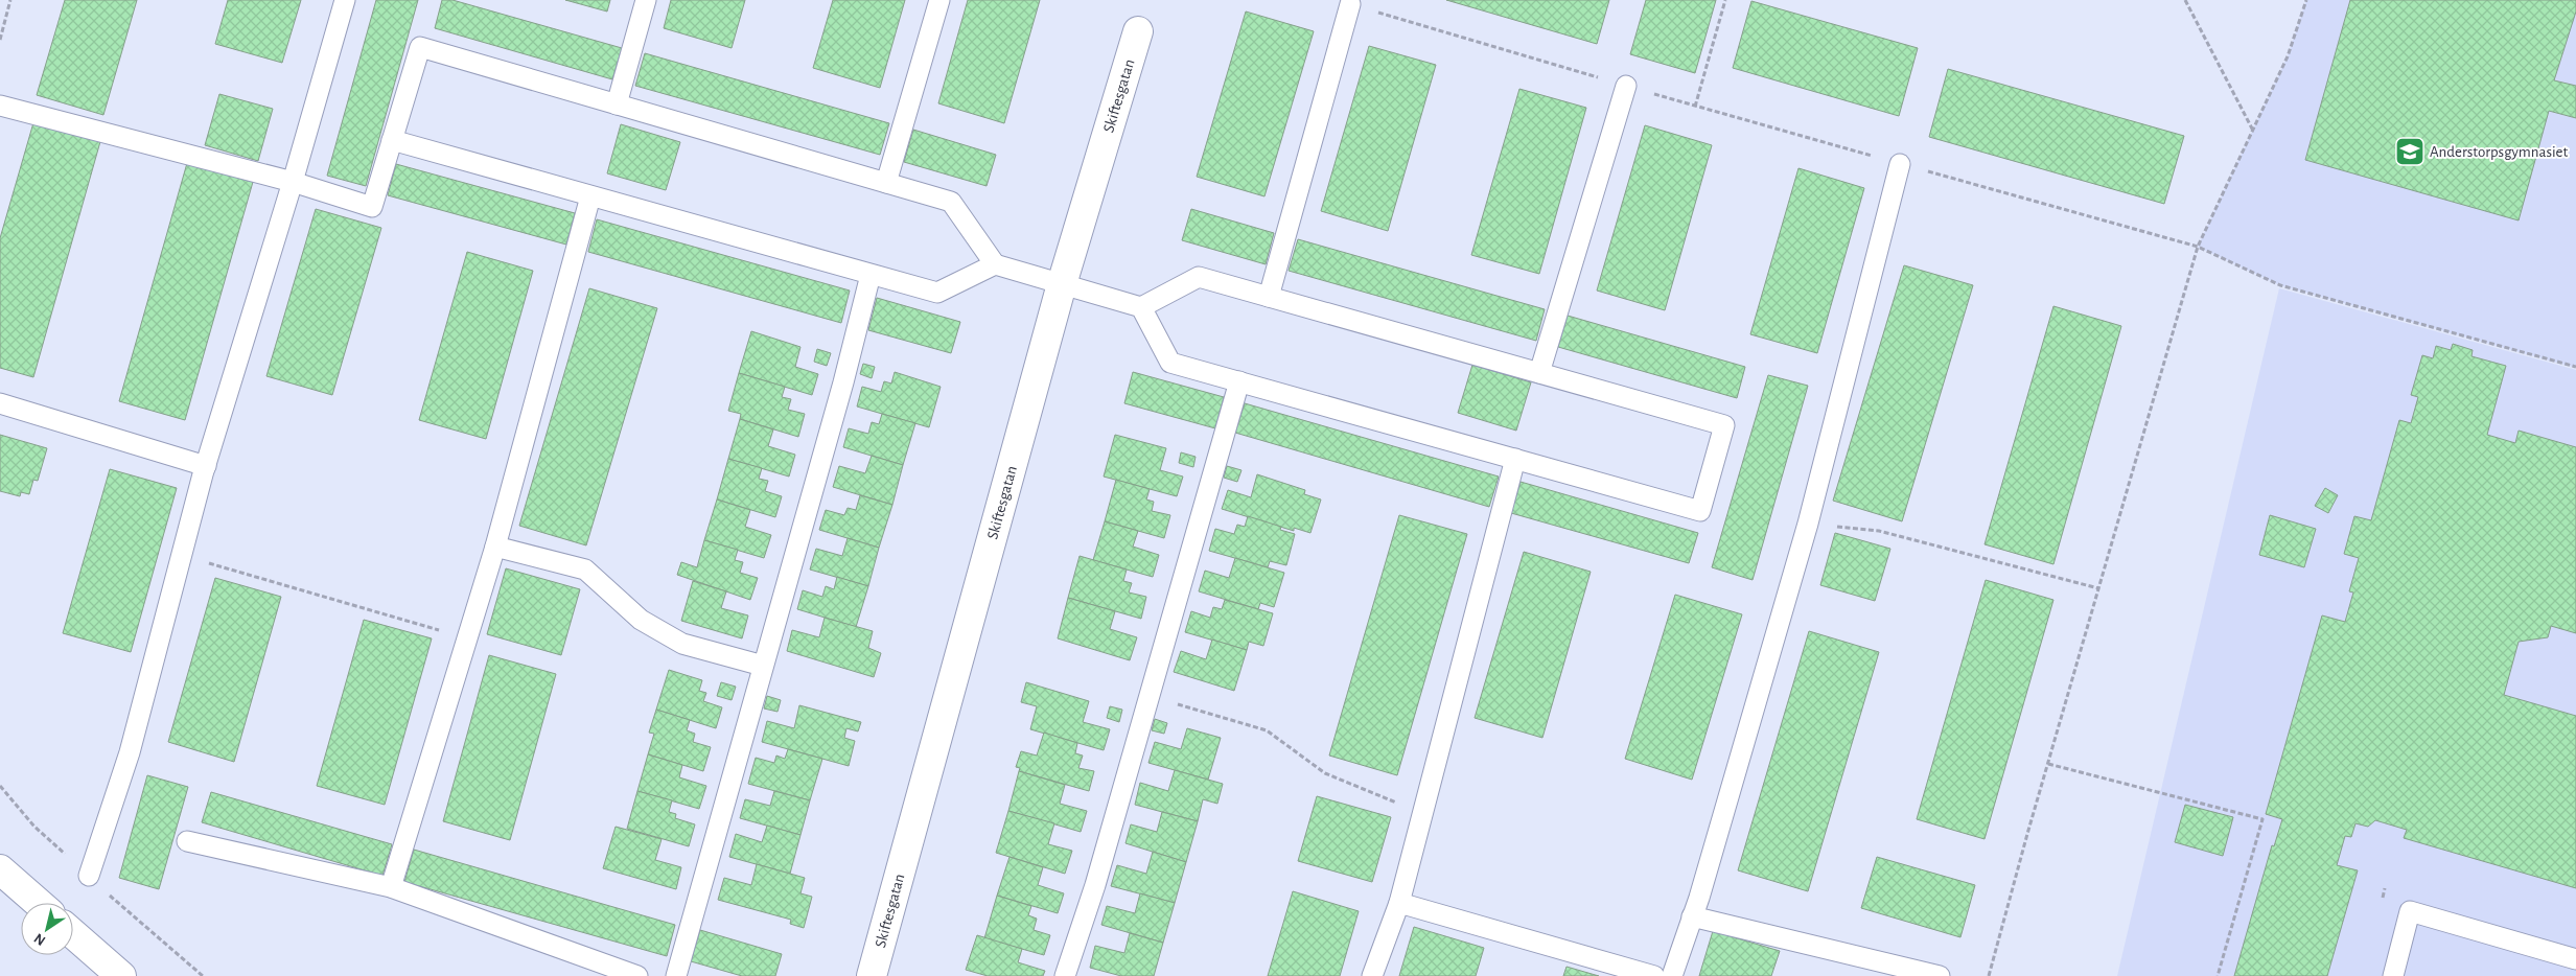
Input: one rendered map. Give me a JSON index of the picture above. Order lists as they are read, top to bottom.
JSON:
{
  "streets": {
    "street": ["Skiftesgatan"]
  },
  "places": {
    "school or university": ["Anderstorpsgymnasiet"]
  },
  "north": "bottom left"
}
